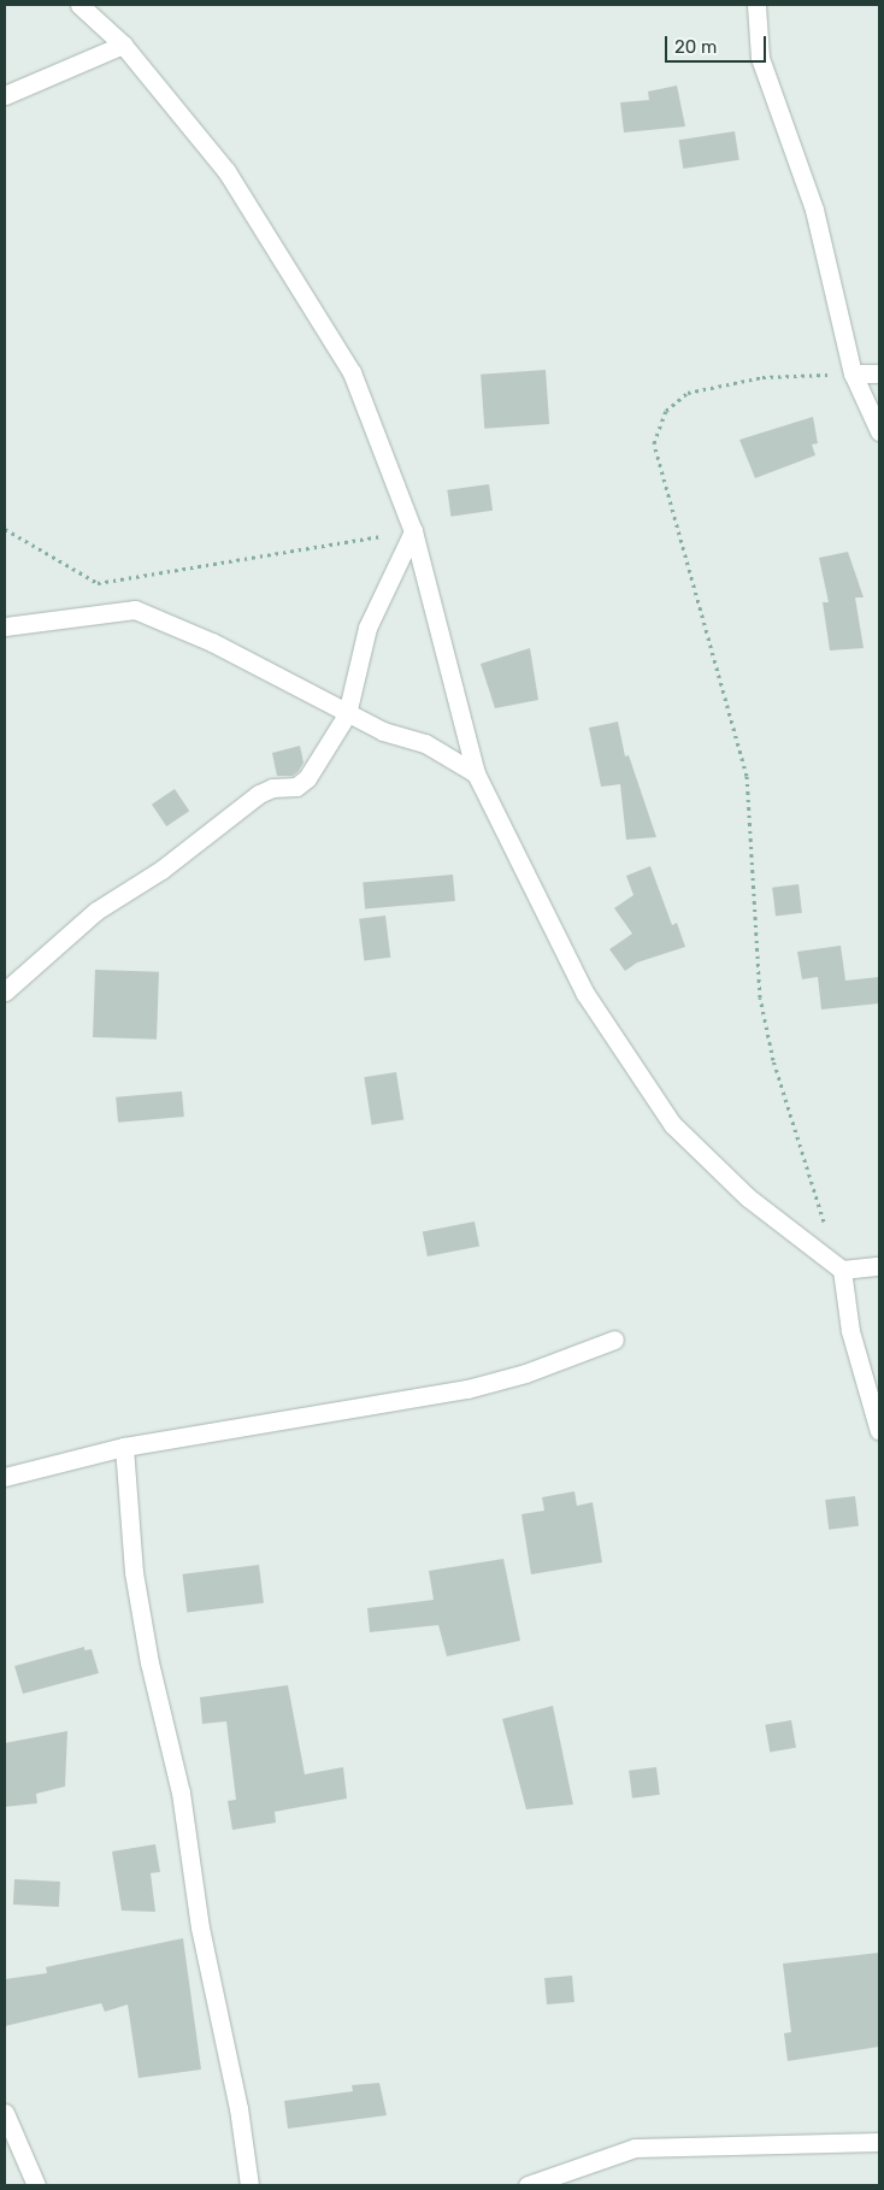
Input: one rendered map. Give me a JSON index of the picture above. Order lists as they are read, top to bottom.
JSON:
{
  "scale_bar": "20 m"
}
